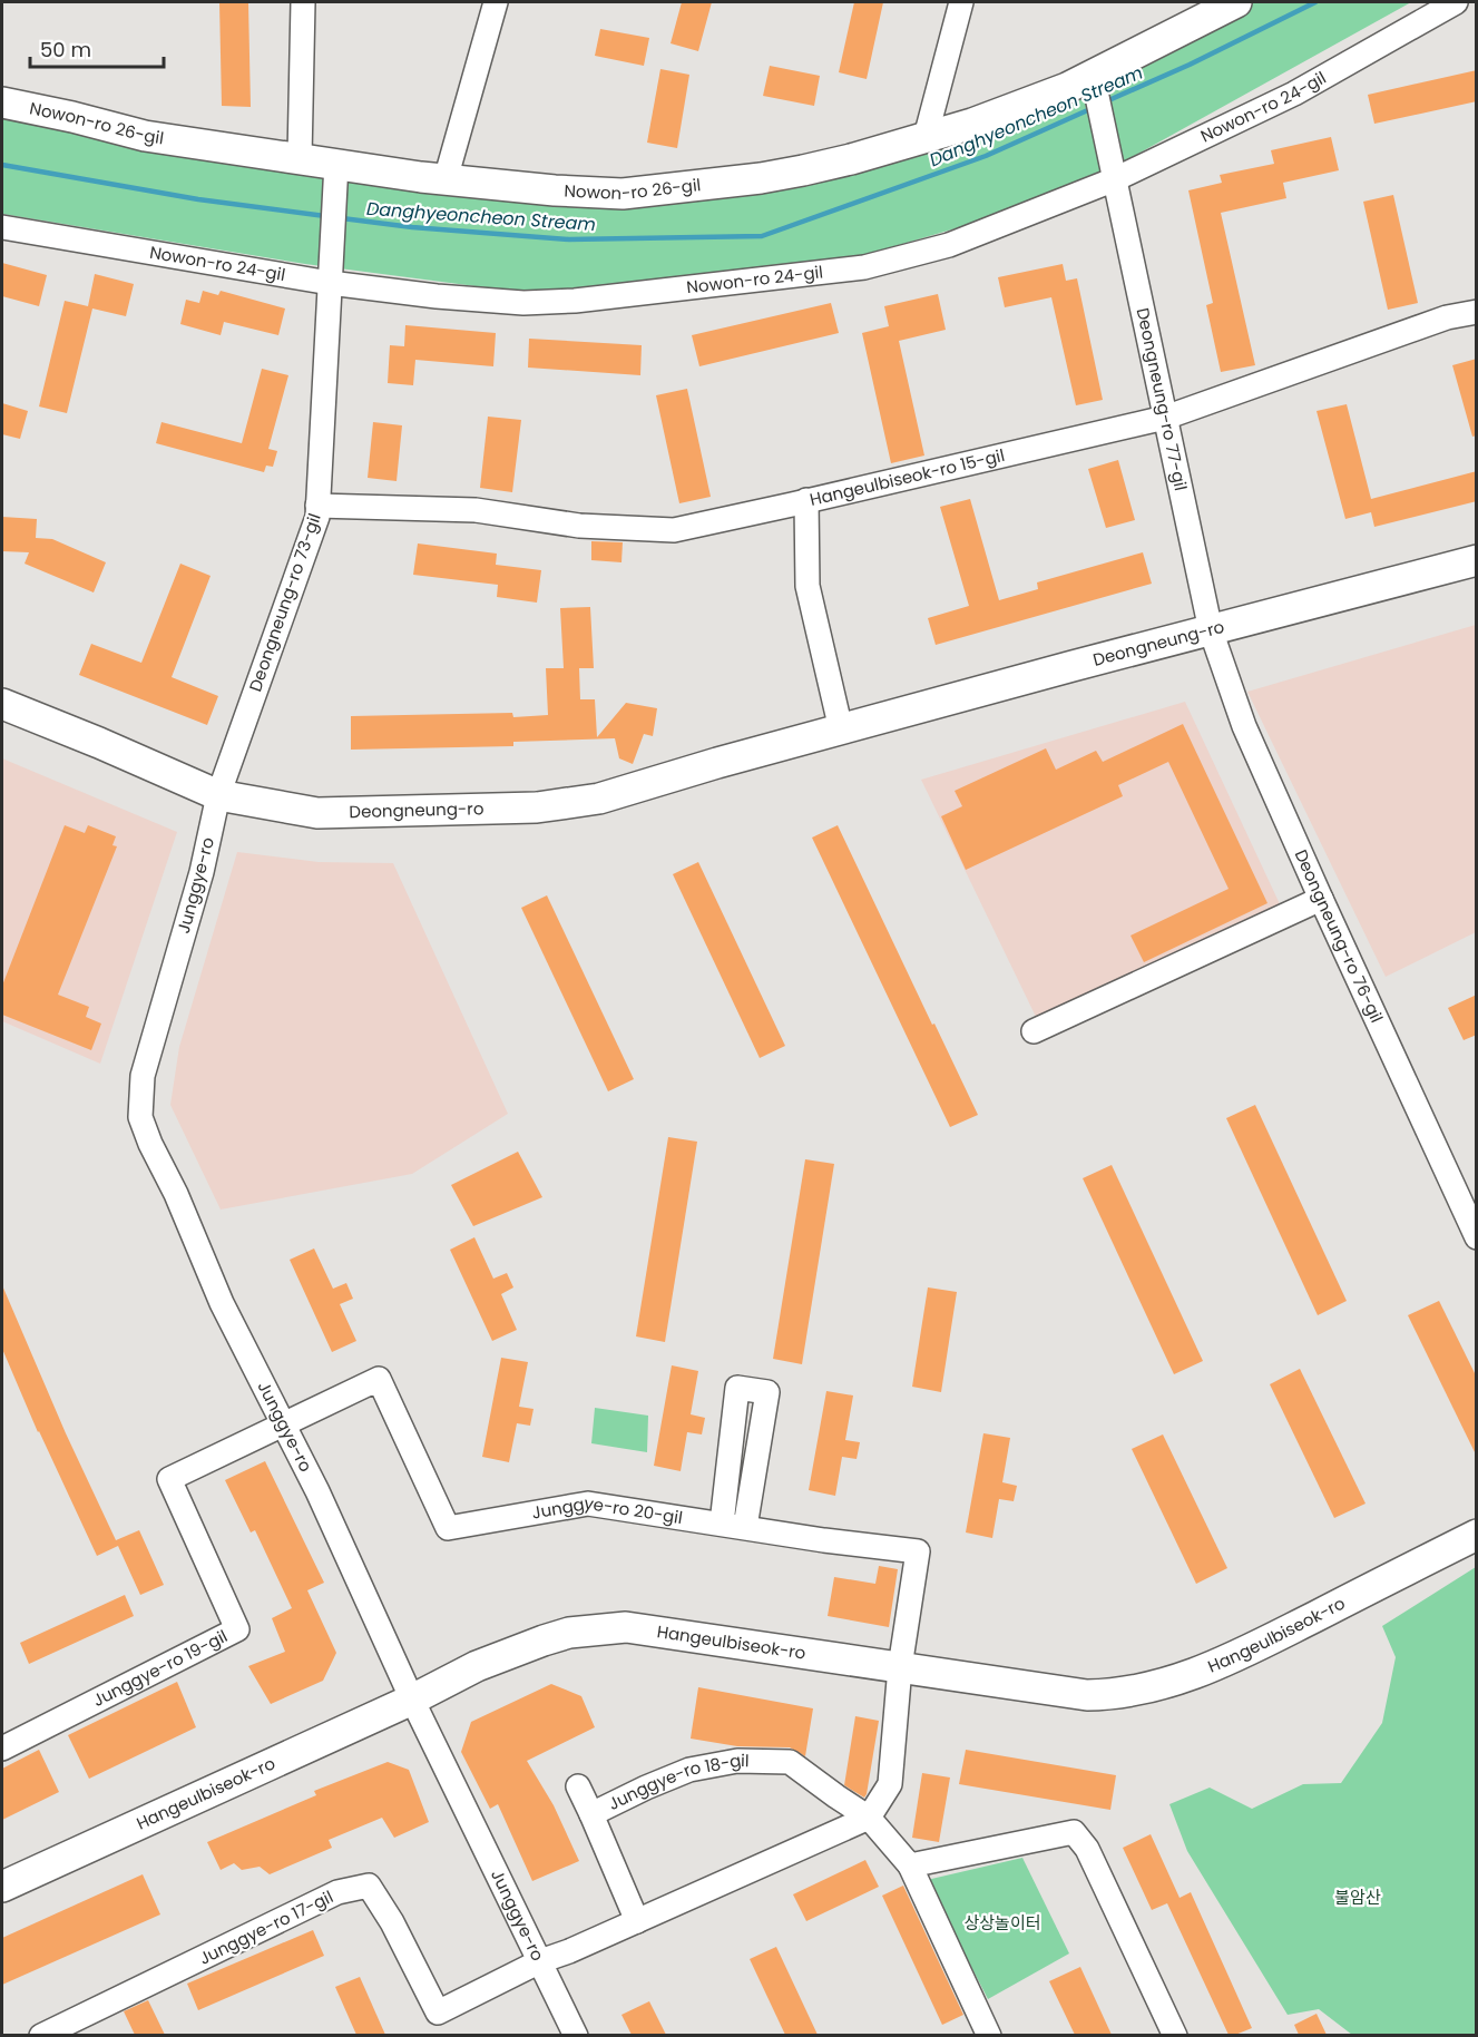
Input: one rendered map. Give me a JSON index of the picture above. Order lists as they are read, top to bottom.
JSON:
{
  "streets": {
    "main road": ["Nowon-ro 26-gil", "Deongneung-ro", "Hangeulbiseok-ro"],
    "street": [
      "Nowon-ro 24-gil",
      "Deongneung-ro 77-gil",
      "Hangeulbiseok-ro 15-gil",
      "Deongneung-ro 73-gil",
      "Junggye-ro",
      "Deongneung-ro 76-gil",
      "Junggye-ro 20-gil",
      "Junggye-ro 19-gil",
      "Junggye-ro 18-gil",
      "Junggye-ro 17-gil"
    ]
  },
  "crossings": [
    ["Nowon-ro 24-gil", "Deongneung-ro 77-gil"],
    ["Nowon-ro 24-gil", "Deongneung-ro 73-gil"],
    ["Nowon-ro 26-gil", "Deongneung-ro 77-gil"],
    ["Nowon-ro 26-gil", "Deongneung-ro 73-gil"],
    ["Deongneung-ro 77-gil", "Hangeulbiseok-ro 15-gil"],
    ["Deongneung-ro 77-gil", "Deongneung-ro"],
    ["Deongneung-ro 77-gil", "Deongneung-ro 76-gil"],
    ["Hangeulbiseok-ro 15-gil", "Deongneung-ro 73-gil"],
    ["Deongneung-ro 73-gil", "Deongneung-ro"],
    ["Deongneung-ro 73-gil", "Junggye-ro"],
    ["Deongneung-ro", "Junggye-ro"],
    ["Deongneung-ro", "Deongneung-ro 76-gil"],
    ["Junggye-ro", "Junggye-ro 20-gil"],
    ["Junggye-ro", "Hangeulbiseok-ro"],
    ["Junggye-ro", "Junggye-ro 19-gil"],
    ["Junggye-ro", "Junggye-ro 17-gil"],
    ["Junggye-ro 20-gil", "Hangeulbiseok-ro"],
    ["Junggye-ro 20-gil", "Junggye-ro 19-gil"]
  ],
  "water": ["Danghyeoncheon Stream"],
  "parks": ["불암산", "상상놀이터"],
  "scale_bar": "50 m"
}
